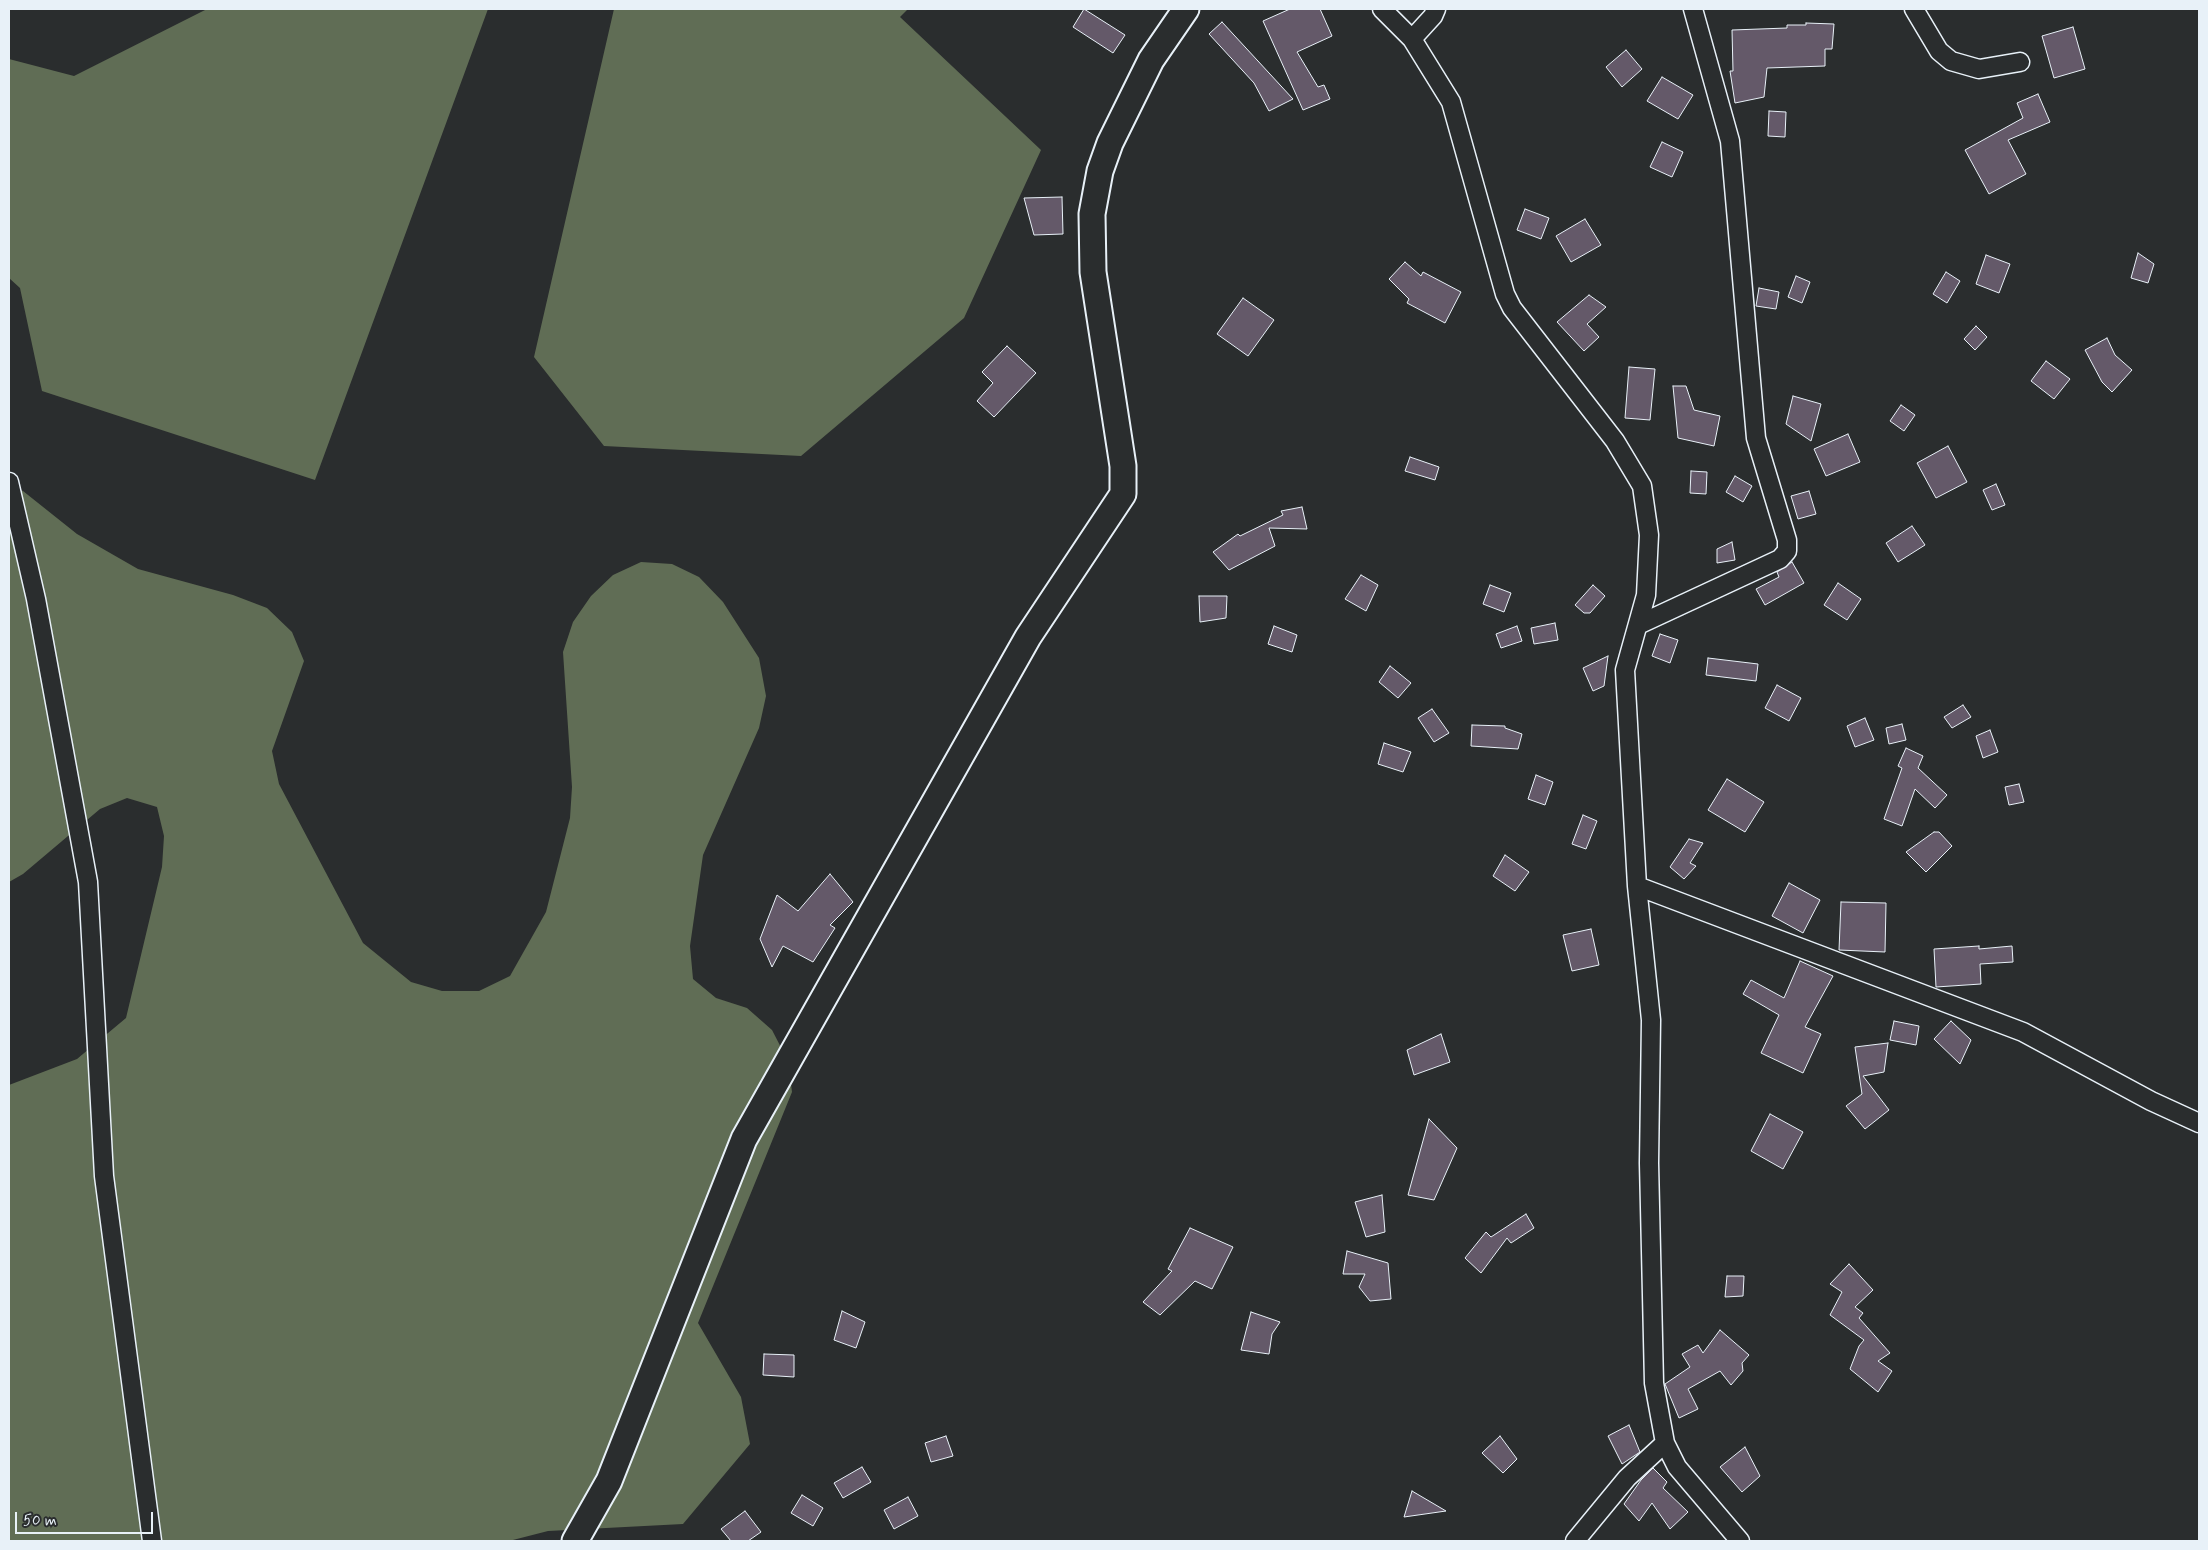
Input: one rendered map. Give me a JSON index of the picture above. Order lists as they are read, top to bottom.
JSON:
{
  "scale_bar": "50 m"
}
